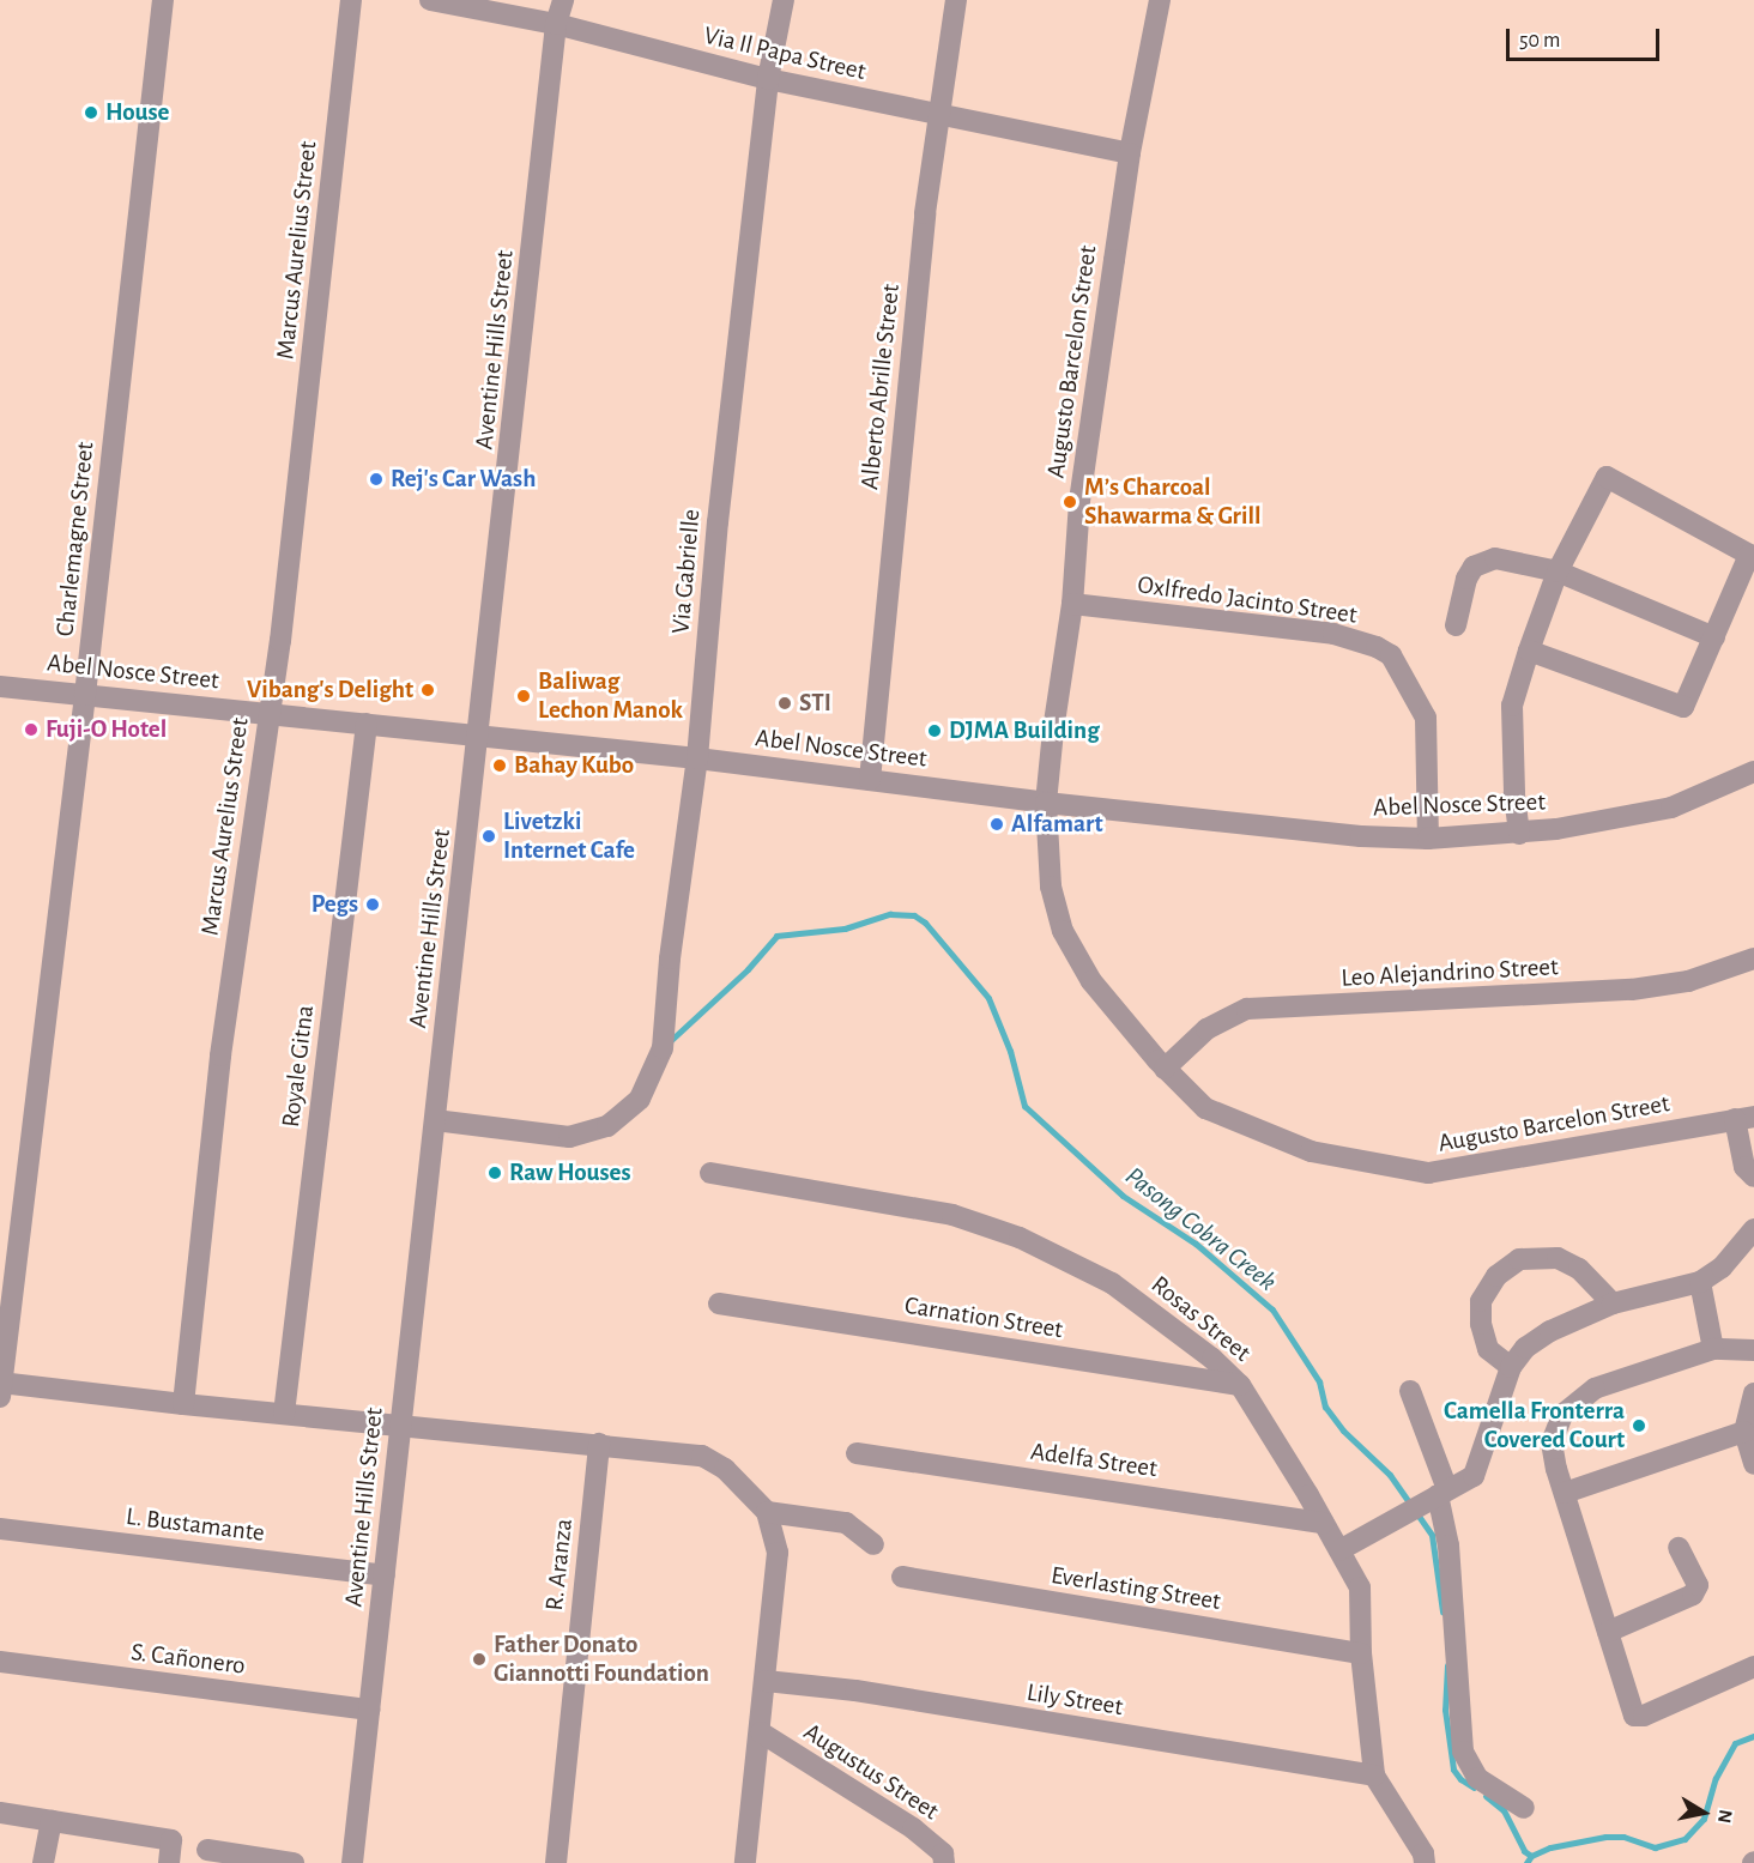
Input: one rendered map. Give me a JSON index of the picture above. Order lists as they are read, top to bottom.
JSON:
{
  "streets": {
    "street": [
      "Via Il Papa Street",
      "Marcus Aurelius Street",
      "Aventine Hills Street",
      "Augusto Barcelon Street",
      "Alberto Abrille Street",
      "Charlemagne Street",
      "Via Gabrielle",
      "Oxlfredo Jacinto Street",
      "Abel Nosce Street",
      "Leo Alejandrino Street",
      "Royale Gitna",
      "Carnation Street",
      "Rosas Street",
      "Adelfa Street",
      "L. Bustamante",
      "R. Aranza",
      "Everlasting Street",
      "S. Cañonero",
      "Lily Street",
      "Augustus Street"
    ]
  },
  "crossings": [
    ["Via Il Papa Street", "Aventine Hills Street"],
    ["Via Il Papa Street", "Augusto Barcelon Street"],
    ["Via Il Papa Street", "Alberto Abrille Street"],
    ["Via Il Papa Street", "Via Gabrielle"],
    ["Marcus Aurelius Street", "Abel Nosce Street"],
    ["Aventine Hills Street", "Via Gabrielle"],
    ["Aventine Hills Street", "Abel Nosce Street"],
    ["Aventine Hills Street", "L. Bustamante"],
    ["Aventine Hills Street", "S. Cañonero"],
    ["Augusto Barcelon Street", "Oxlfredo Jacinto Street"],
    ["Augusto Barcelon Street", "Abel Nosce Street"],
    ["Augusto Barcelon Street", "Leo Alejandrino Street"],
    ["Alberto Abrille Street", "Abel Nosce Street"],
    ["Charlemagne Street", "Abel Nosce Street"],
    ["Via Gabrielle", "Abel Nosce Street"],
    ["Oxlfredo Jacinto Street", "Abel Nosce Street"],
    ["Abel Nosce Street", "Royale Gitna"],
    ["Carnation Street", "Rosas Street"],
    ["Rosas Street", "Adelfa Street"],
    ["Rosas Street", "Everlasting Street"],
    ["Rosas Street", "Lily Street"]
  ],
  "water": ["Pasong Cobra Creek"],
  "places": [
    "House",
    "Rej's Car Wash",
    "M’s Charcoal Shawarma & Grill",
    "Vibang's Delight",
    "Baliwag Lechon Manok",
    "STI",
    "Fuji-O Hotel",
    "DJMA Building",
    "Bahay Kubo",
    "Alfamart",
    "Livetzki Internet Cafe",
    "Pegs",
    "Raw Houses",
    "Camella Fronterra Covered Court",
    "Father Donato Giannotti Foundation"
  ],
  "scale_bar": "50 m",
  "north": "right"
}
